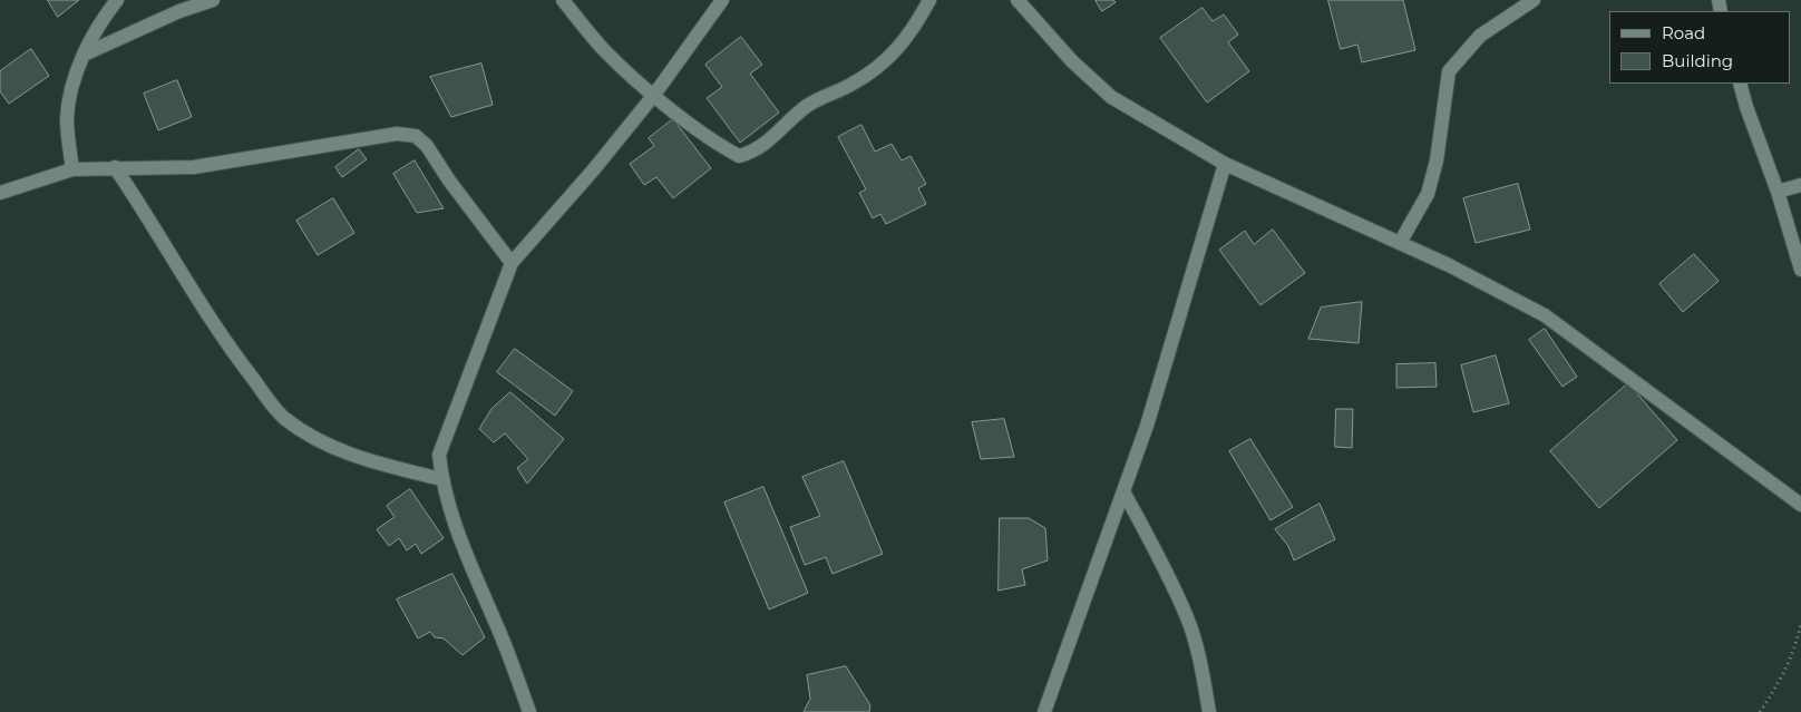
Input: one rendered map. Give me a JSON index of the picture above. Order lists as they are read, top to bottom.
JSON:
{
  "legend": ["Road", "Building"]
}
